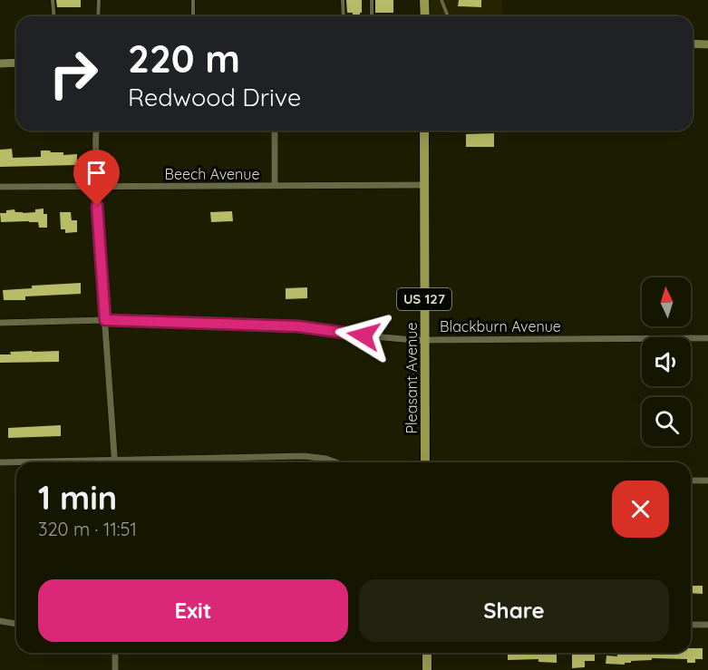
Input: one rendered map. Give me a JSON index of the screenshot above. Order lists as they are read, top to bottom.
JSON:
{
  "streets": {
    "main road": ["US 127", "Pleasant Avenue"],
    "street": ["Beech Avenue", "Blackburn Avenue"]
  },
  "crossings": [
    ["Beech Avenue", "Pleasant Avenue"],
    ["Blackburn Avenue", "Pleasant Avenue"]
  ],
  "north": "top",
  "page": {
    "turn": ["220 m", "Redwood Drive"],
    "heading": ["1 min", "320 m · 11:51"],
    "buttons": ["Exit", "Share"]
  }
}
